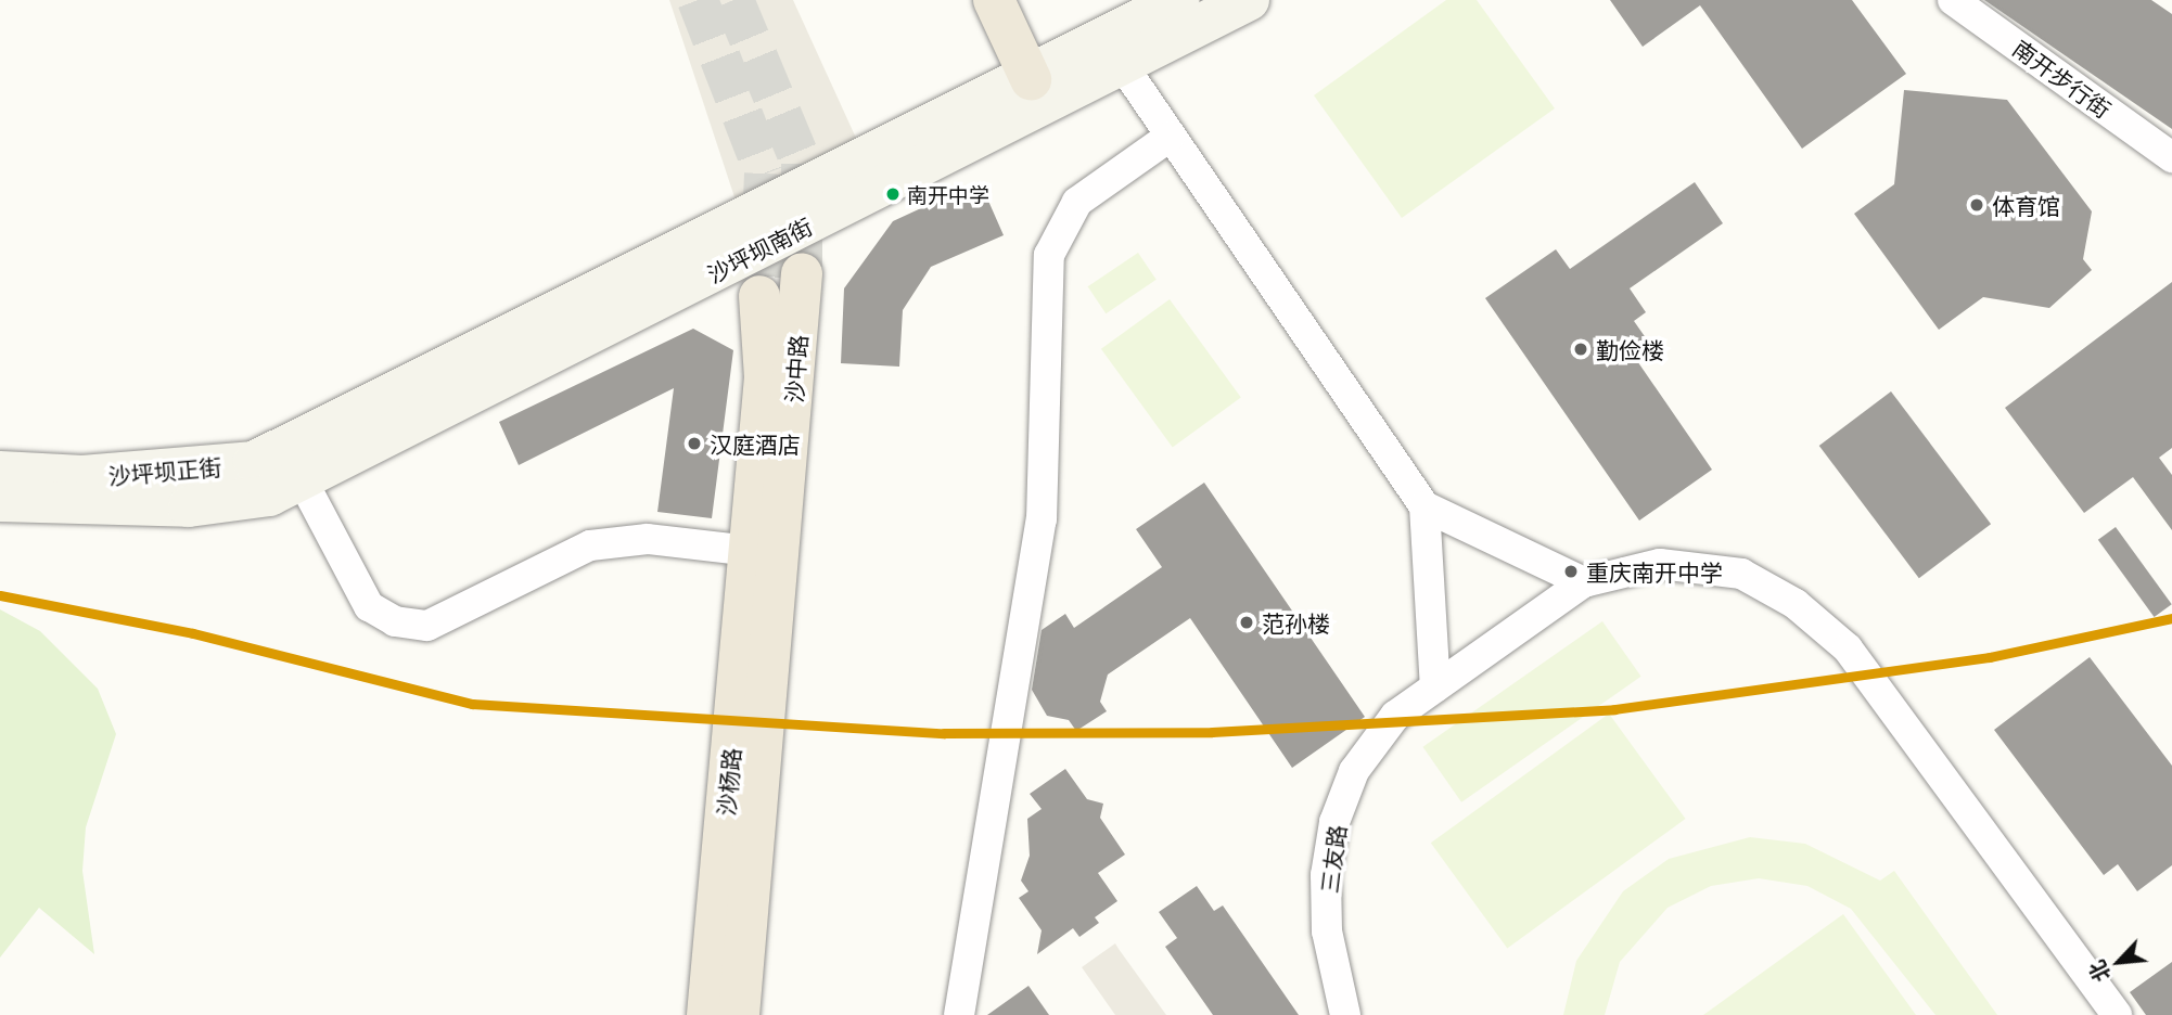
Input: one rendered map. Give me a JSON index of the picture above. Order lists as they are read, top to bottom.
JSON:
{
  "streets": {
    "main road": [
      "沙坪坝南街",
      "沙中路",
      "沙坪坝正街",
      "沙杨路"
    ],
    "street": ["南开步行街", "三友路"]
  },
  "crossings": [
    ["沙坪坝南街", "沙坪坝正街"],
    ["沙中路", "沙杨路"]
  ],
  "places": [
    "南开中学",
    "体育馆",
    "勤俭楼",
    "汉庭酒店",
    "重庆南开中学",
    "范孙楼"
  ],
  "north": "bottom left"
}
